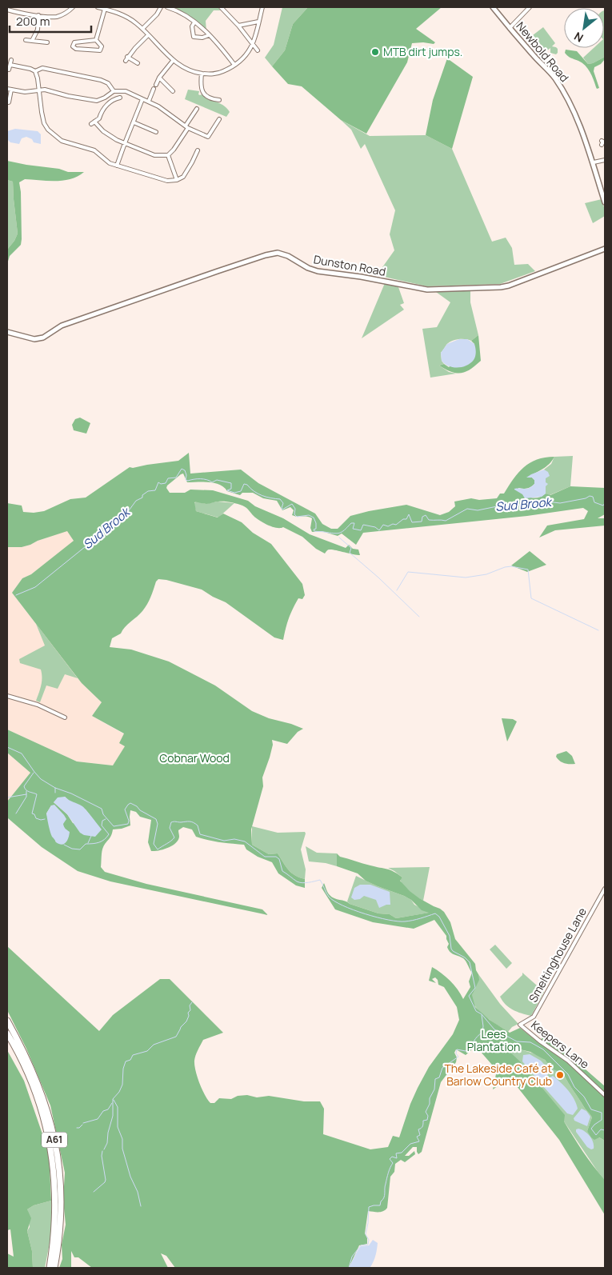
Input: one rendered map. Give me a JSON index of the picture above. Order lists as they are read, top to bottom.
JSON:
{
  "streets": {
    "highway": ["A61"],
    "main road": ["Newbold Road", "Dunston Road"],
    "street": ["Smeltinghouse Lane", "Keepers Lane"]
  },
  "crossings": [
    ["Smeltinghouse Lane", "Keepers Lane"]
  ],
  "water": ["Sud Brook"],
  "parks": ["Cobnar Wood", "Lees Plantation"],
  "places": ["MTB dirt jumps.", "The Lakeside Café at Barlow Country Club"],
  "scale_bar": "200 m",
  "north": "bottom left"
}
